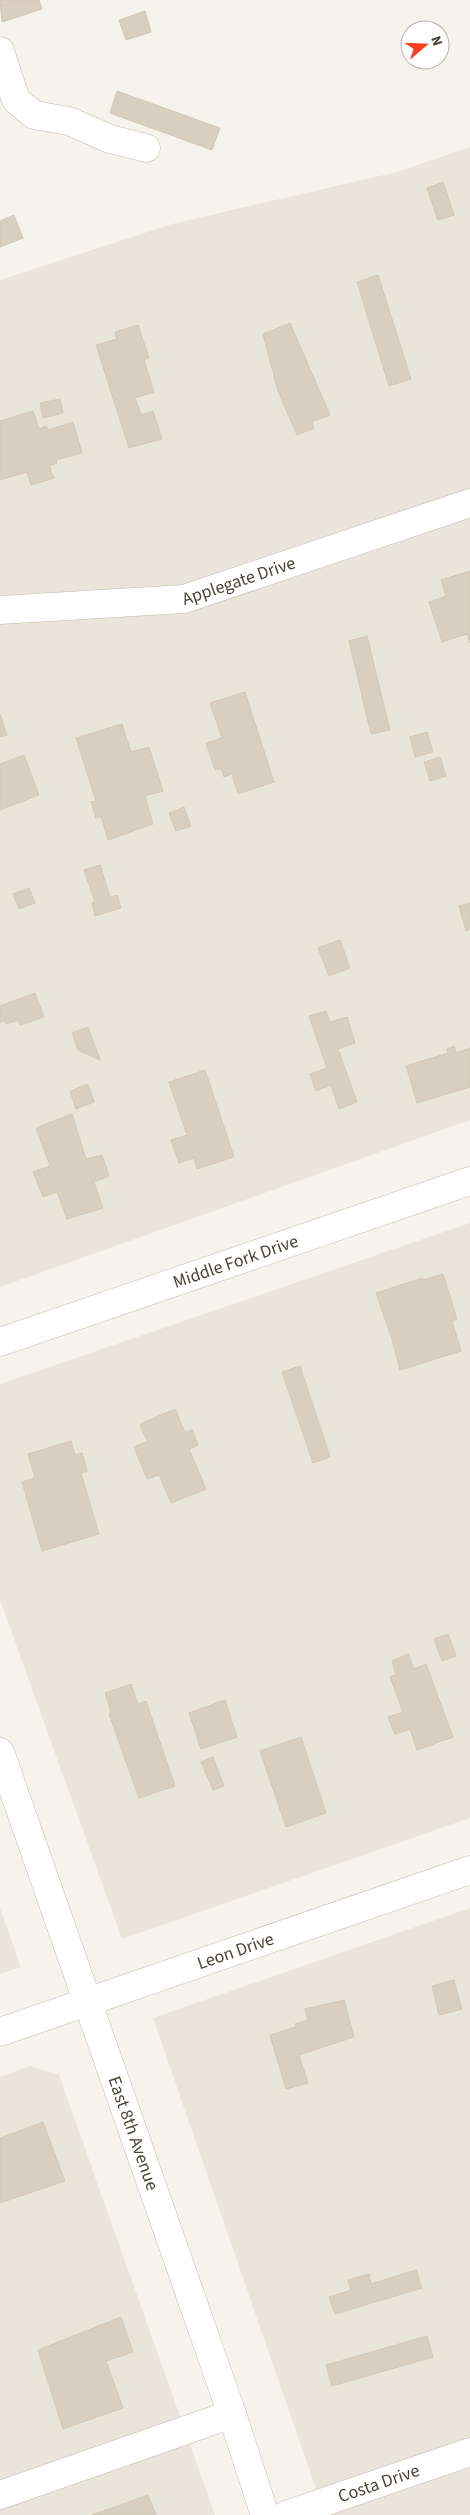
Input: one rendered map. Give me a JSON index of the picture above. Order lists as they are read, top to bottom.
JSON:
{
  "streets": {
    "street": [
      "Applegate Drive",
      "Middle Fork Drive",
      "Leon Drive",
      "East 8th Avenue",
      "Costa Drive"
    ]
  },
  "crossings": [
    ["Leon Drive", "East 8th Avenue"]
  ],
  "north": "right"
}
